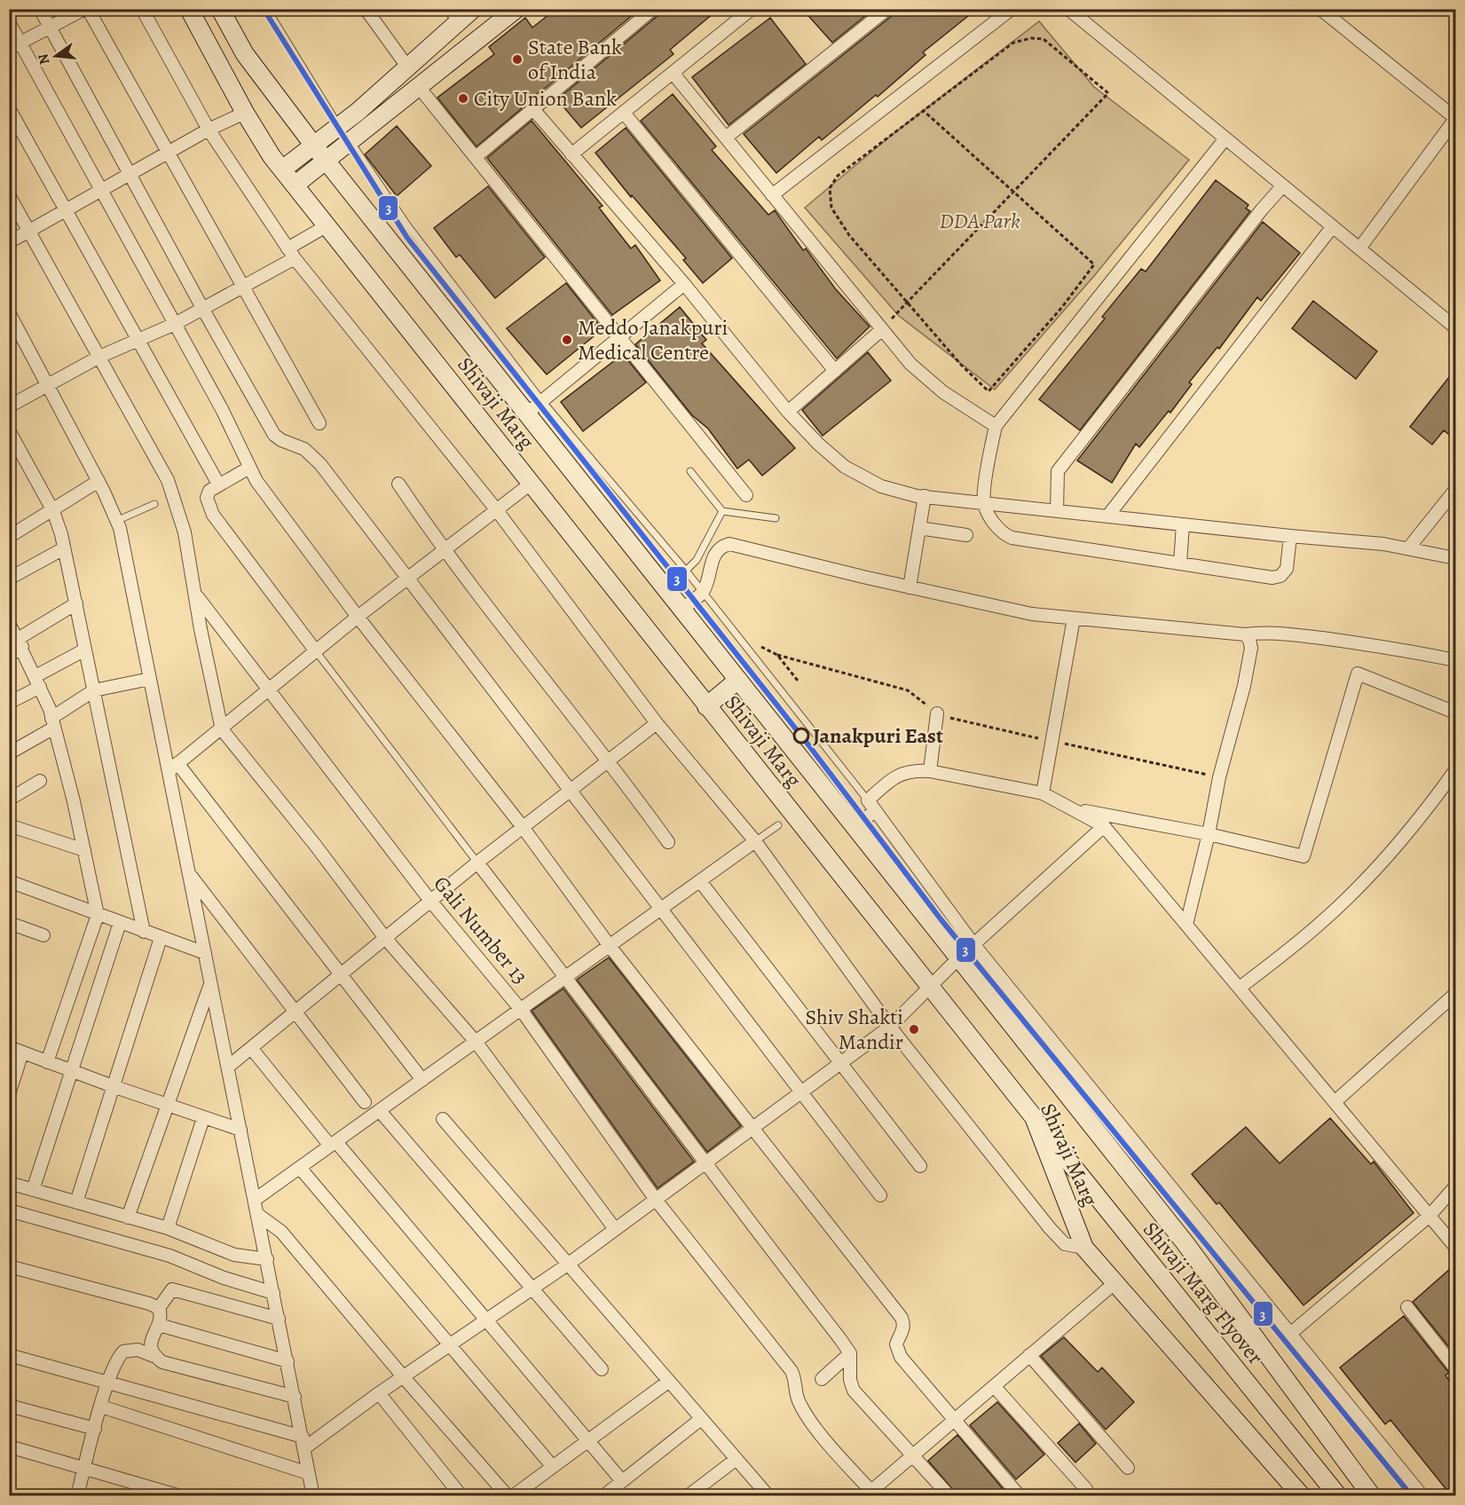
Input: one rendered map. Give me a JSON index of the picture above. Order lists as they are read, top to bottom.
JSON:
{
  "streets": {
    "main road": ["Shivaji Marg", "Shivaji Marg Flyover"],
    "street": ["Gali Number 13"]
  },
  "crossings": [
    ["Shivaji Marg", "Shivaji Marg Flyover"]
  ],
  "parks": ["DDA Park"],
  "places": [
    "State Bank of India",
    "City Union Bank",
    "Meddo Janakpuri Medical Centre",
    "Janakpuri East",
    "Shiv Shakti Mandir"
  ],
  "lines": ["transit line 3"],
  "north": "left"
}
